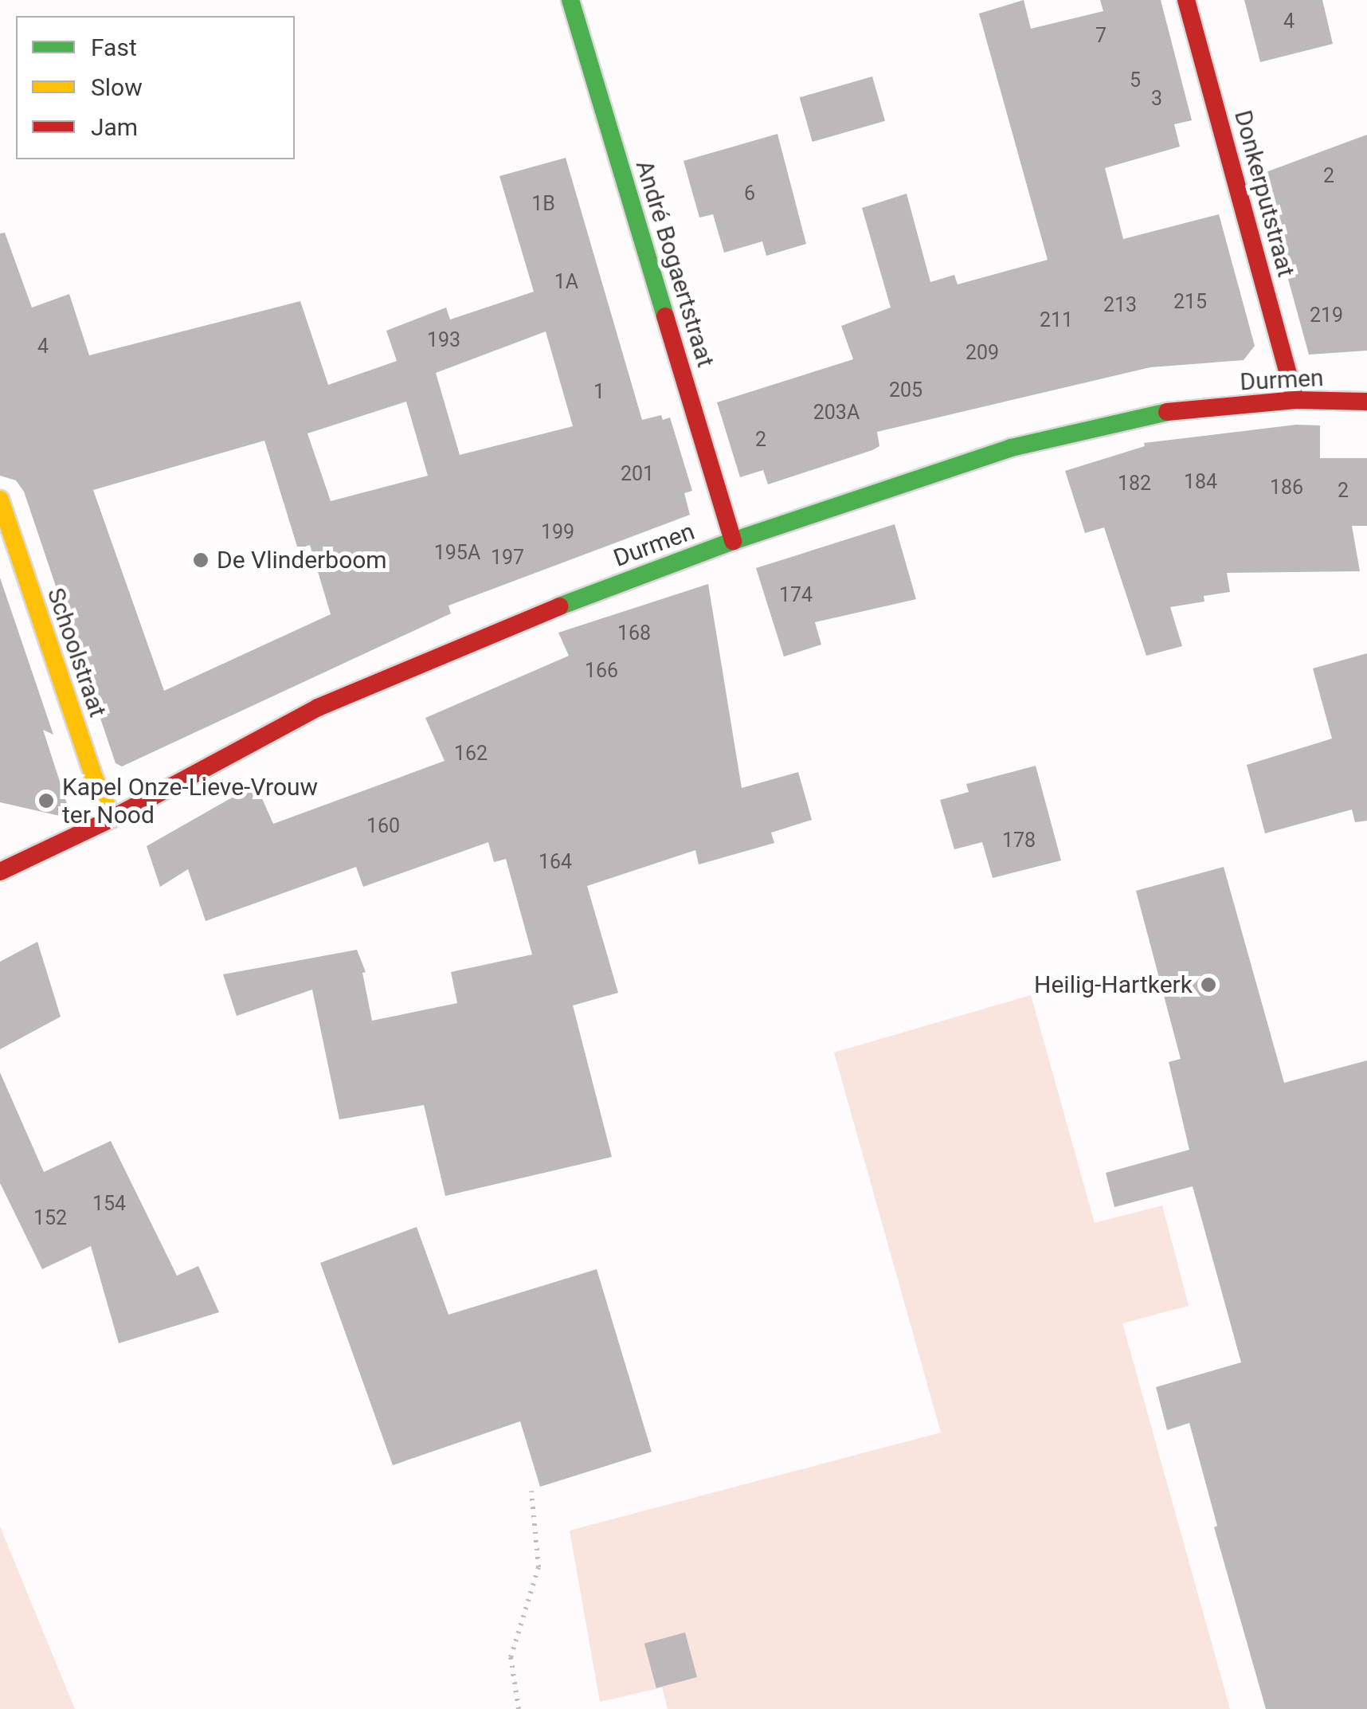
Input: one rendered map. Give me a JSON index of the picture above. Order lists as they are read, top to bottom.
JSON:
{
  "streets": {
    "street": [
      "Donkerputstraat",
      "André Bogaertstraat",
      "Durmen",
      "Schoolstraat"
    ]
  },
  "crossings": [
    ["Donkerputstraat", "Durmen"],
    ["André Bogaertstraat", "Durmen"],
    ["Durmen", "Schoolstraat"]
  ],
  "places": ["De Vlinderboom", "Kapel Onze-Lieve-Vrouw ter Nood", "Heilig-Hartkerk"],
  "house_numbers": [
    "4",
    "7",
    "5",
    "3",
    "2",
    "6",
    "1B",
    "1A",
    "215",
    "213",
    "219",
    "211",
    "193",
    "4",
    "209",
    "205",
    "1",
    "203A",
    "2",
    "201",
    "184",
    "182",
    "186",
    "2",
    "199",
    "195A",
    "197",
    "174",
    "168",
    "166",
    "162",
    "160",
    "178",
    "164",
    "154",
    "152"
  ],
  "legend": ["Fast", "Slow", "Jam"]
}
